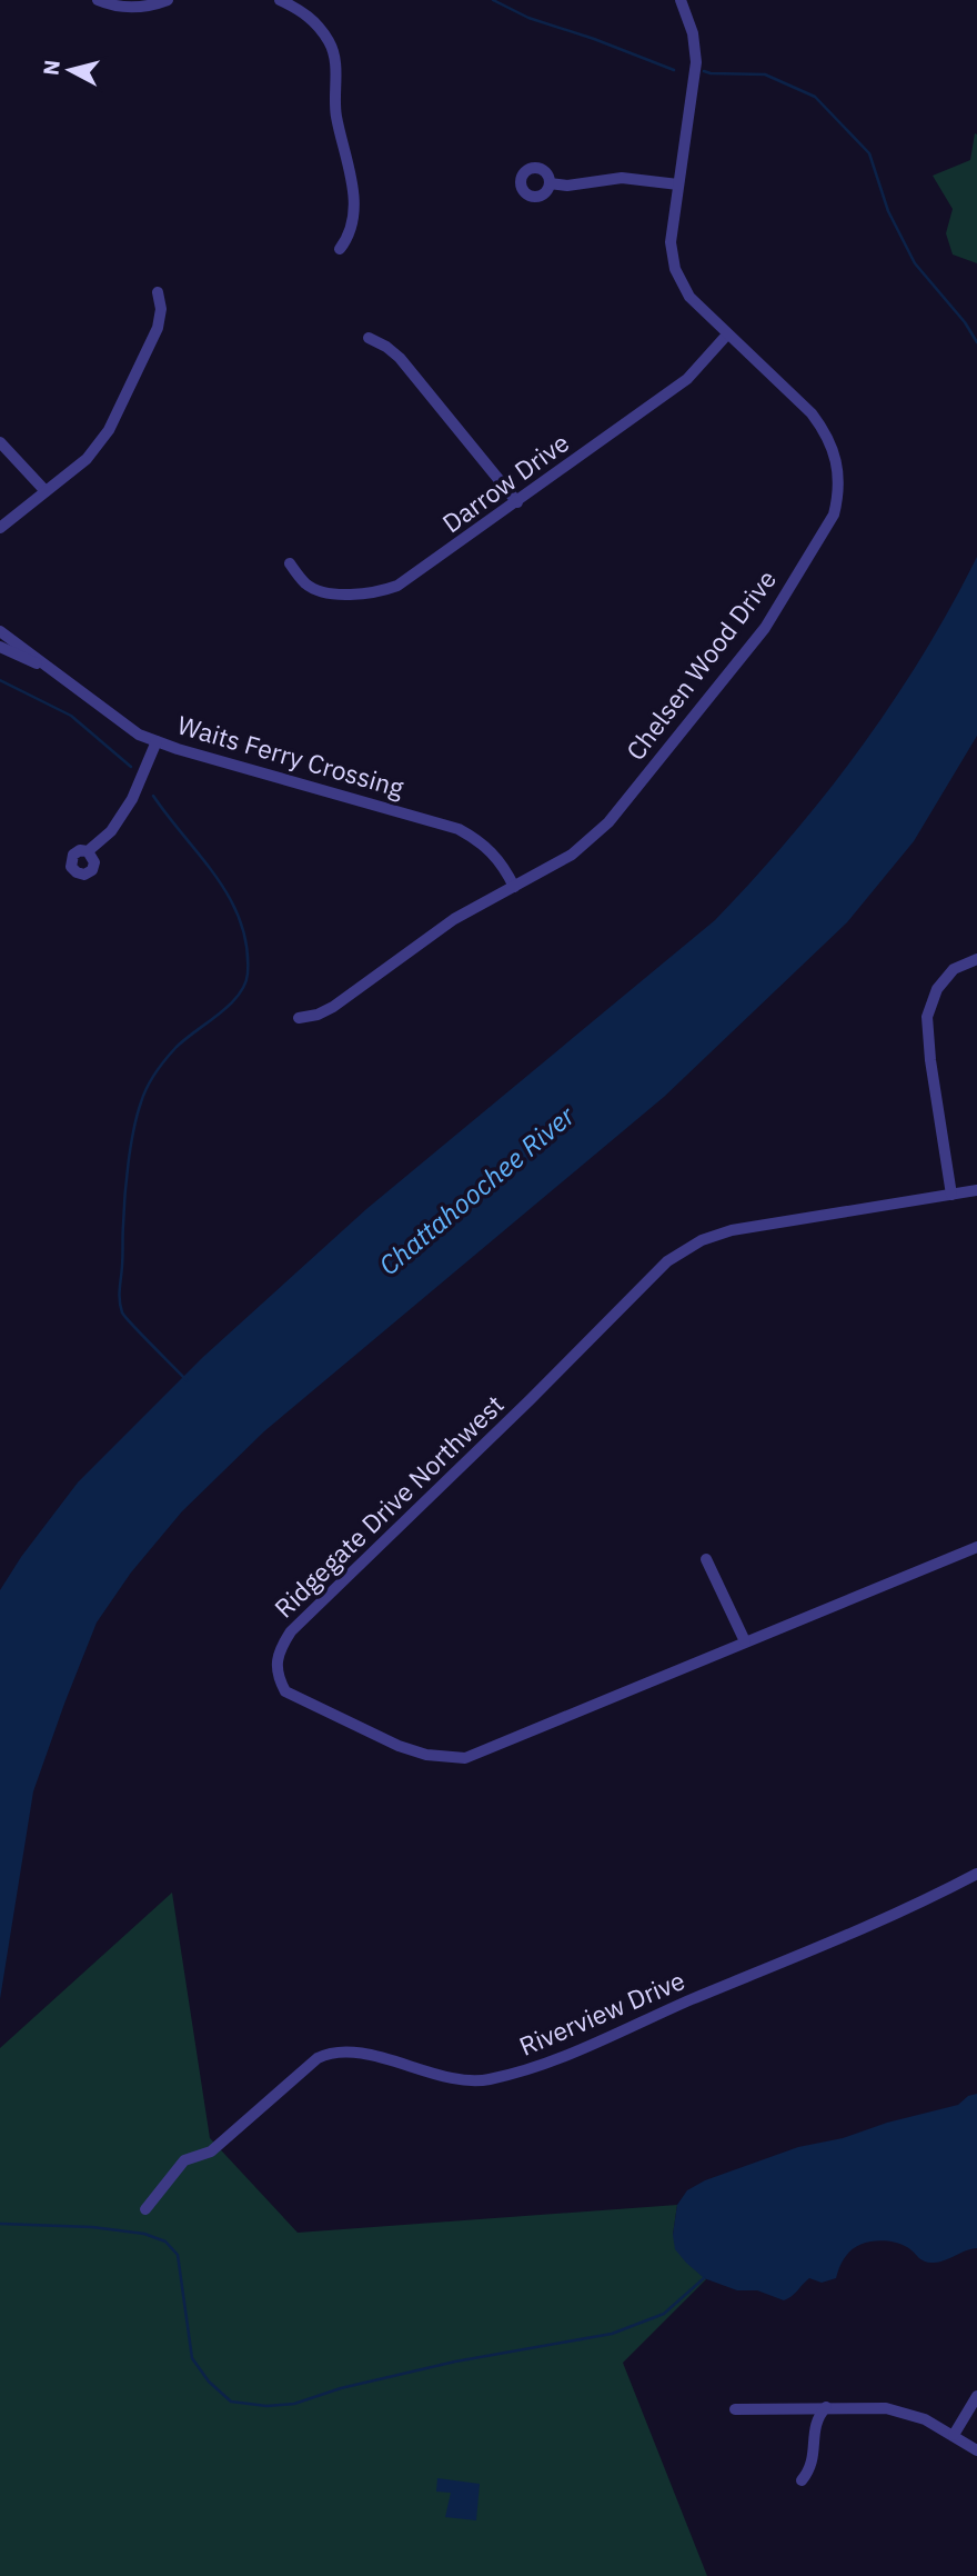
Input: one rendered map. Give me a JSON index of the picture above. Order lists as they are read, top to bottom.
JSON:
{
  "streets": {
    "street": [
      "Darrow Drive",
      "Chelsen Wood Drive",
      "Waits Ferry Crossing",
      "Ridgegate Drive Northwest",
      "Riverview Drive"
    ]
  },
  "crossings": [
    ["Darrow Drive", "Chelsen Wood Drive"],
    ["Chelsen Wood Drive", "Waits Ferry Crossing"]
  ],
  "water": ["Chattahoochee River"],
  "north": "left"
}
